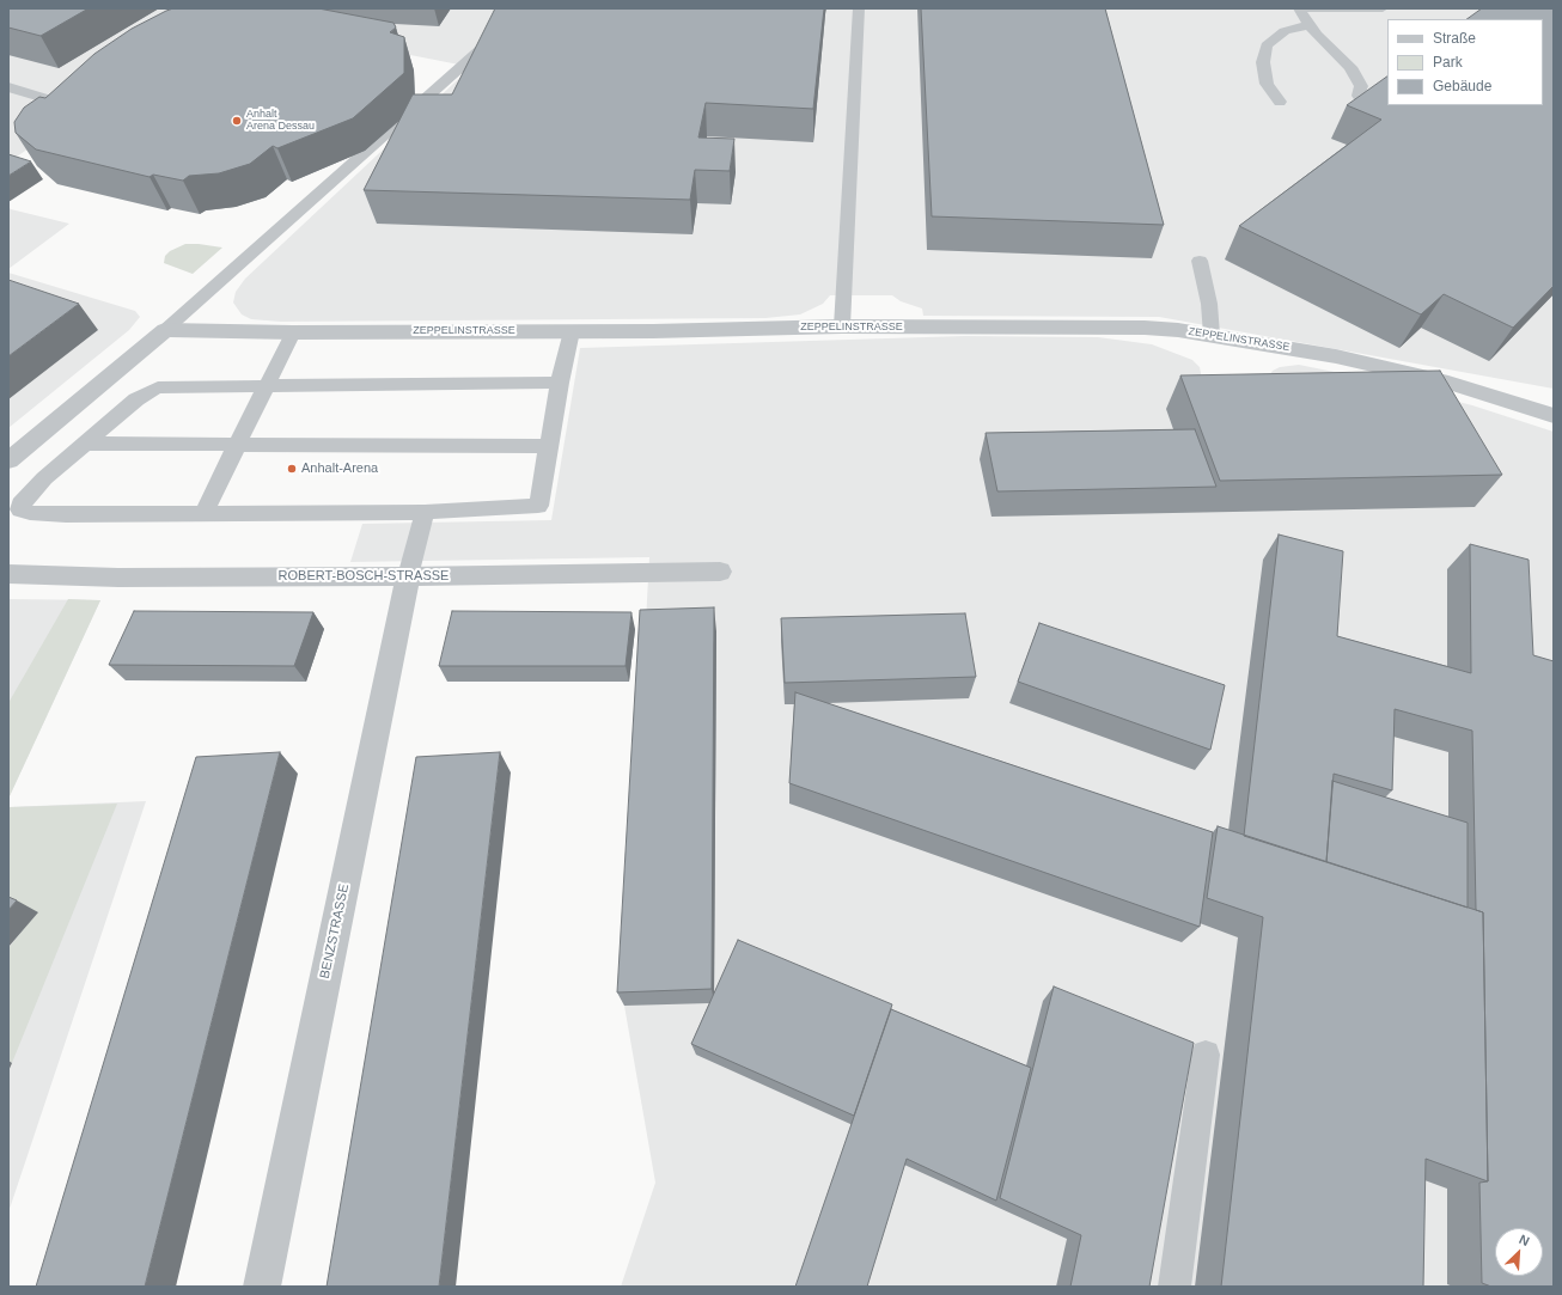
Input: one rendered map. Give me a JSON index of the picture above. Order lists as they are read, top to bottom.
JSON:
{
  "streets": {
    "street": ["ZEPPELINSTRASSE", "ROBERT-BOSCH-STRASSE", "BENZSTRASSE"]
  },
  "crossings": [
    ["ROBERT-BOSCH-STRASSE", "BENZSTRASSE"]
  ],
  "places": ["Anhalt Arena Dessau", "Anhalt-Arena"],
  "legend": ["Straße", "Park", "Gebäude"],
  "north": "top right"
}
